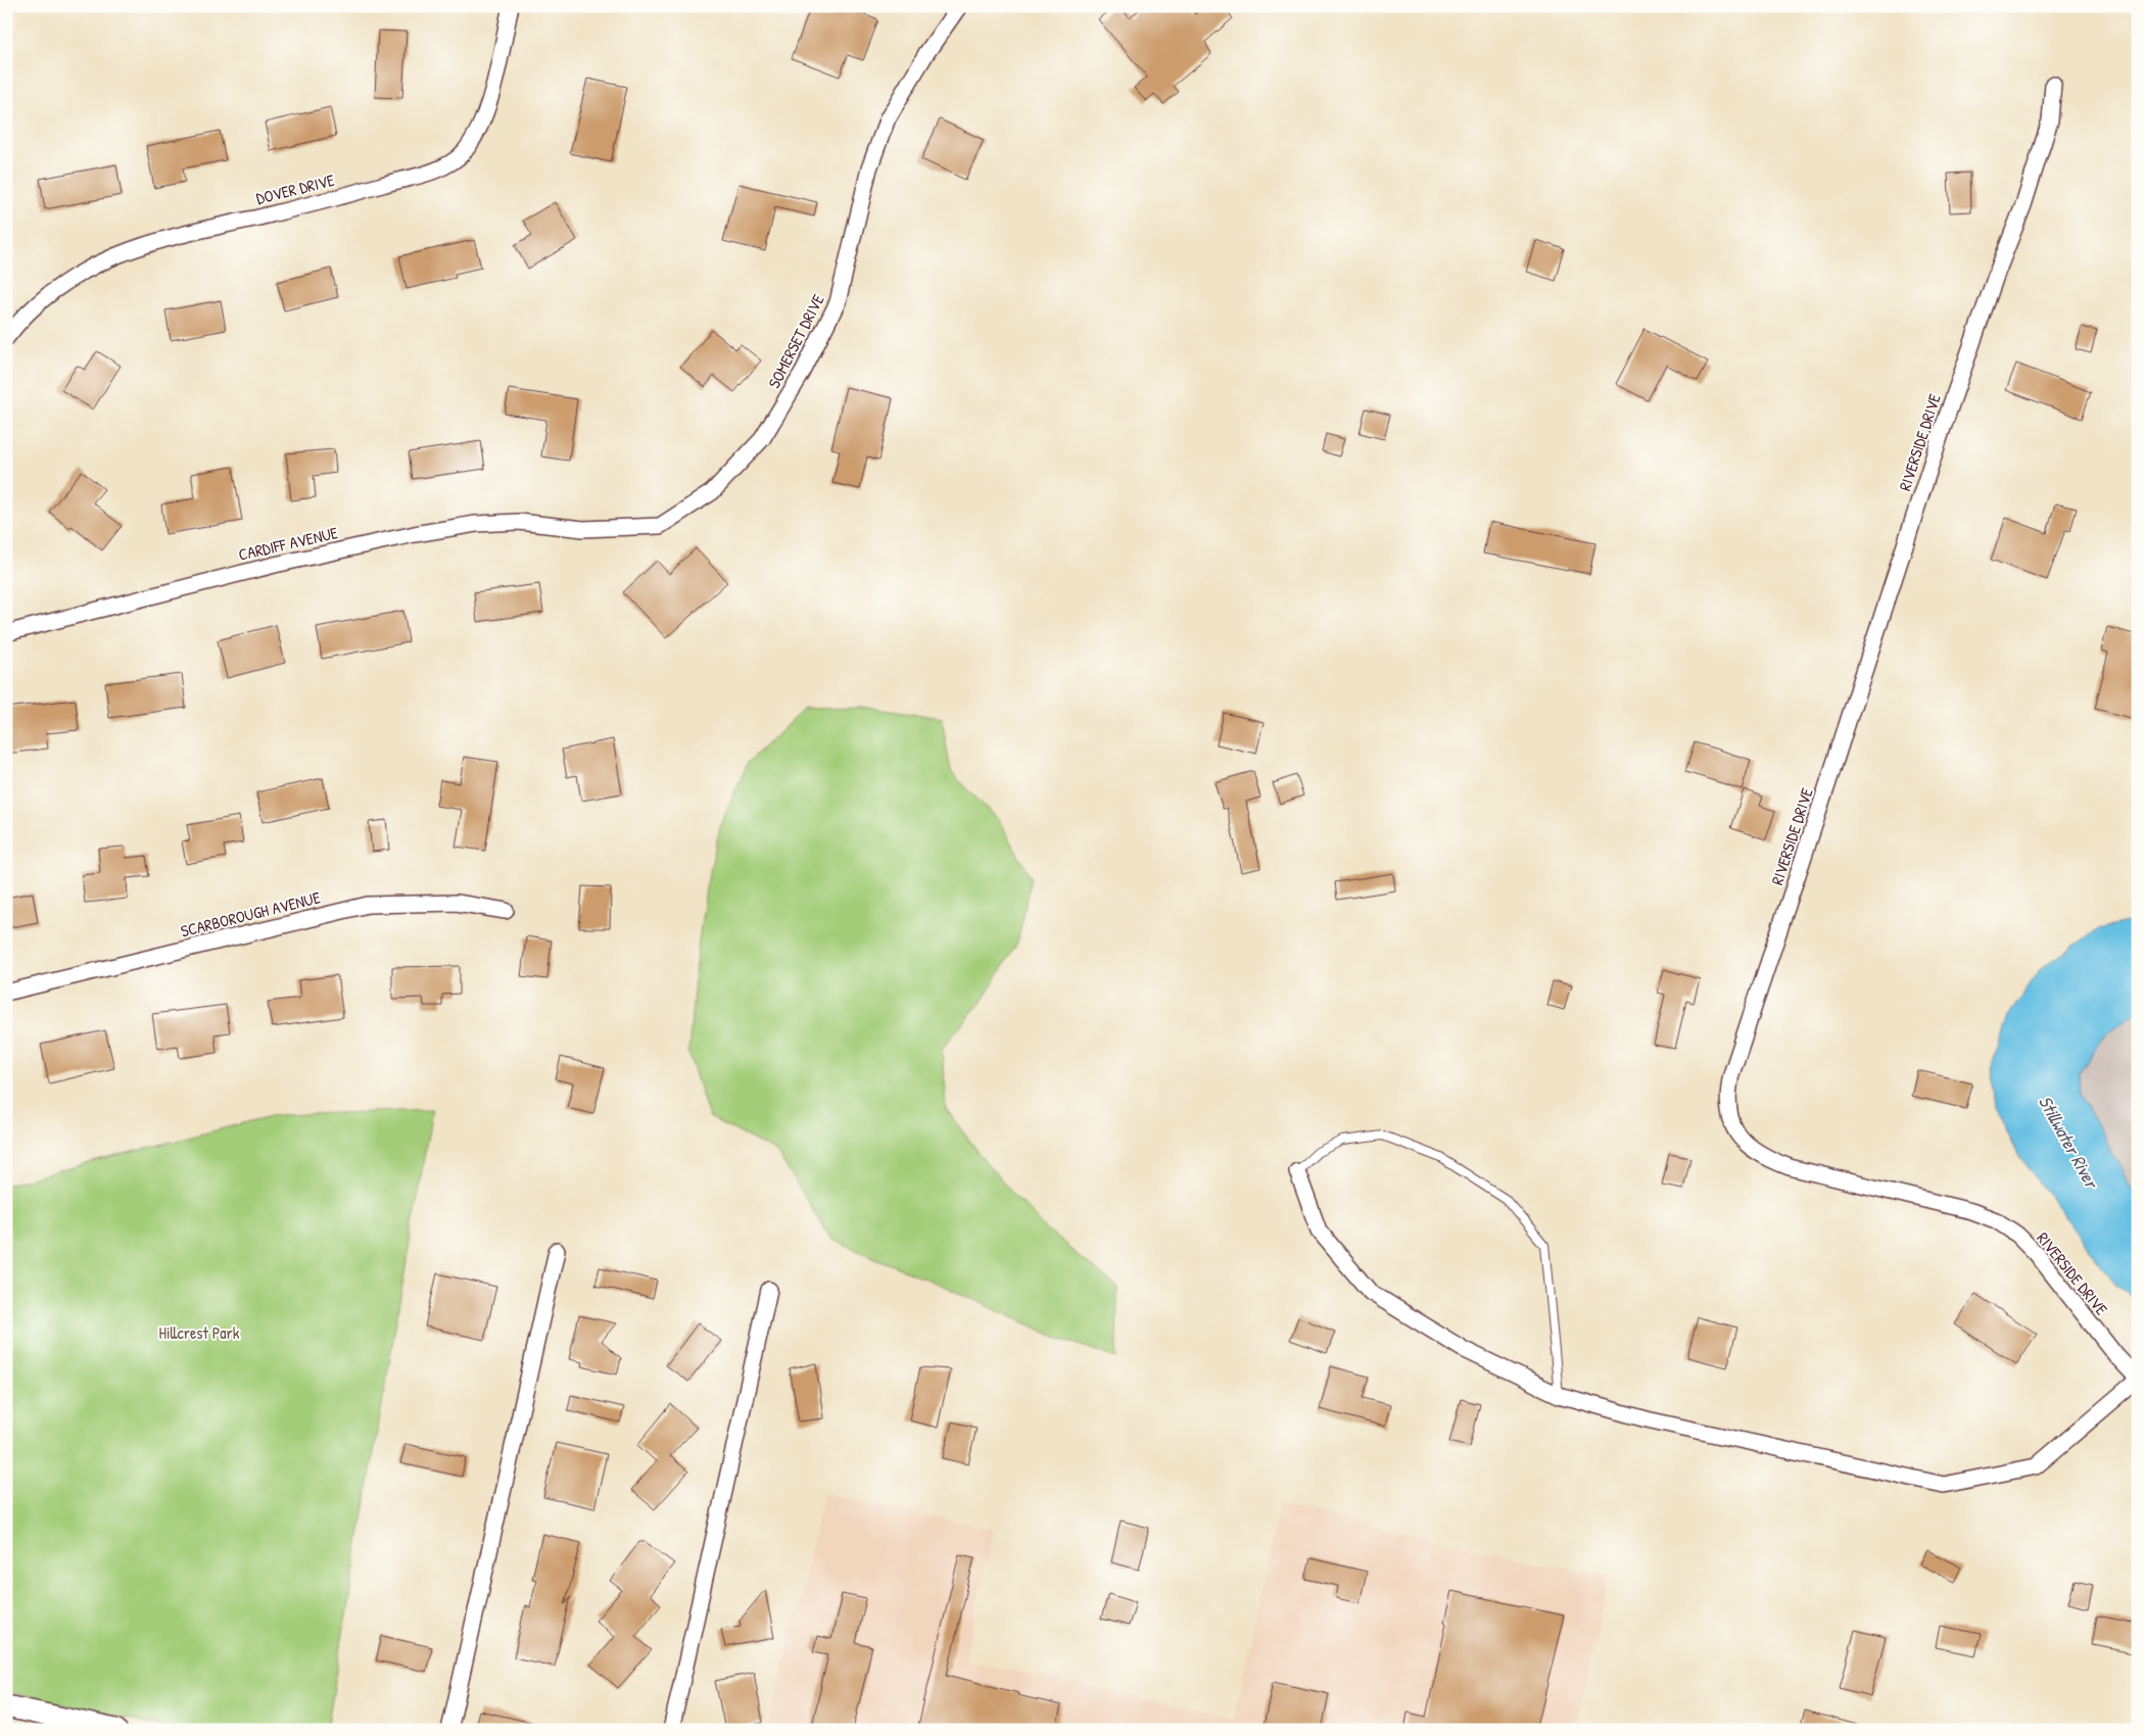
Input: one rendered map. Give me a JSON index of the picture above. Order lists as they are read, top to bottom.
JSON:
{
  "streets": {
    "street": [
      "DOVER DRIVE",
      "SOMERSET DRIVE",
      "RIVERSIDE DRIVE",
      "CARDIFF AVENUE",
      "SCARBOROUGH AVENUE"
    ]
  },
  "crossings": [
    ["SOMERSET DRIVE", "CARDIFF AVENUE"]
  ],
  "water": ["Stillwater River"],
  "parks": ["Hillcrest Park"]
}
